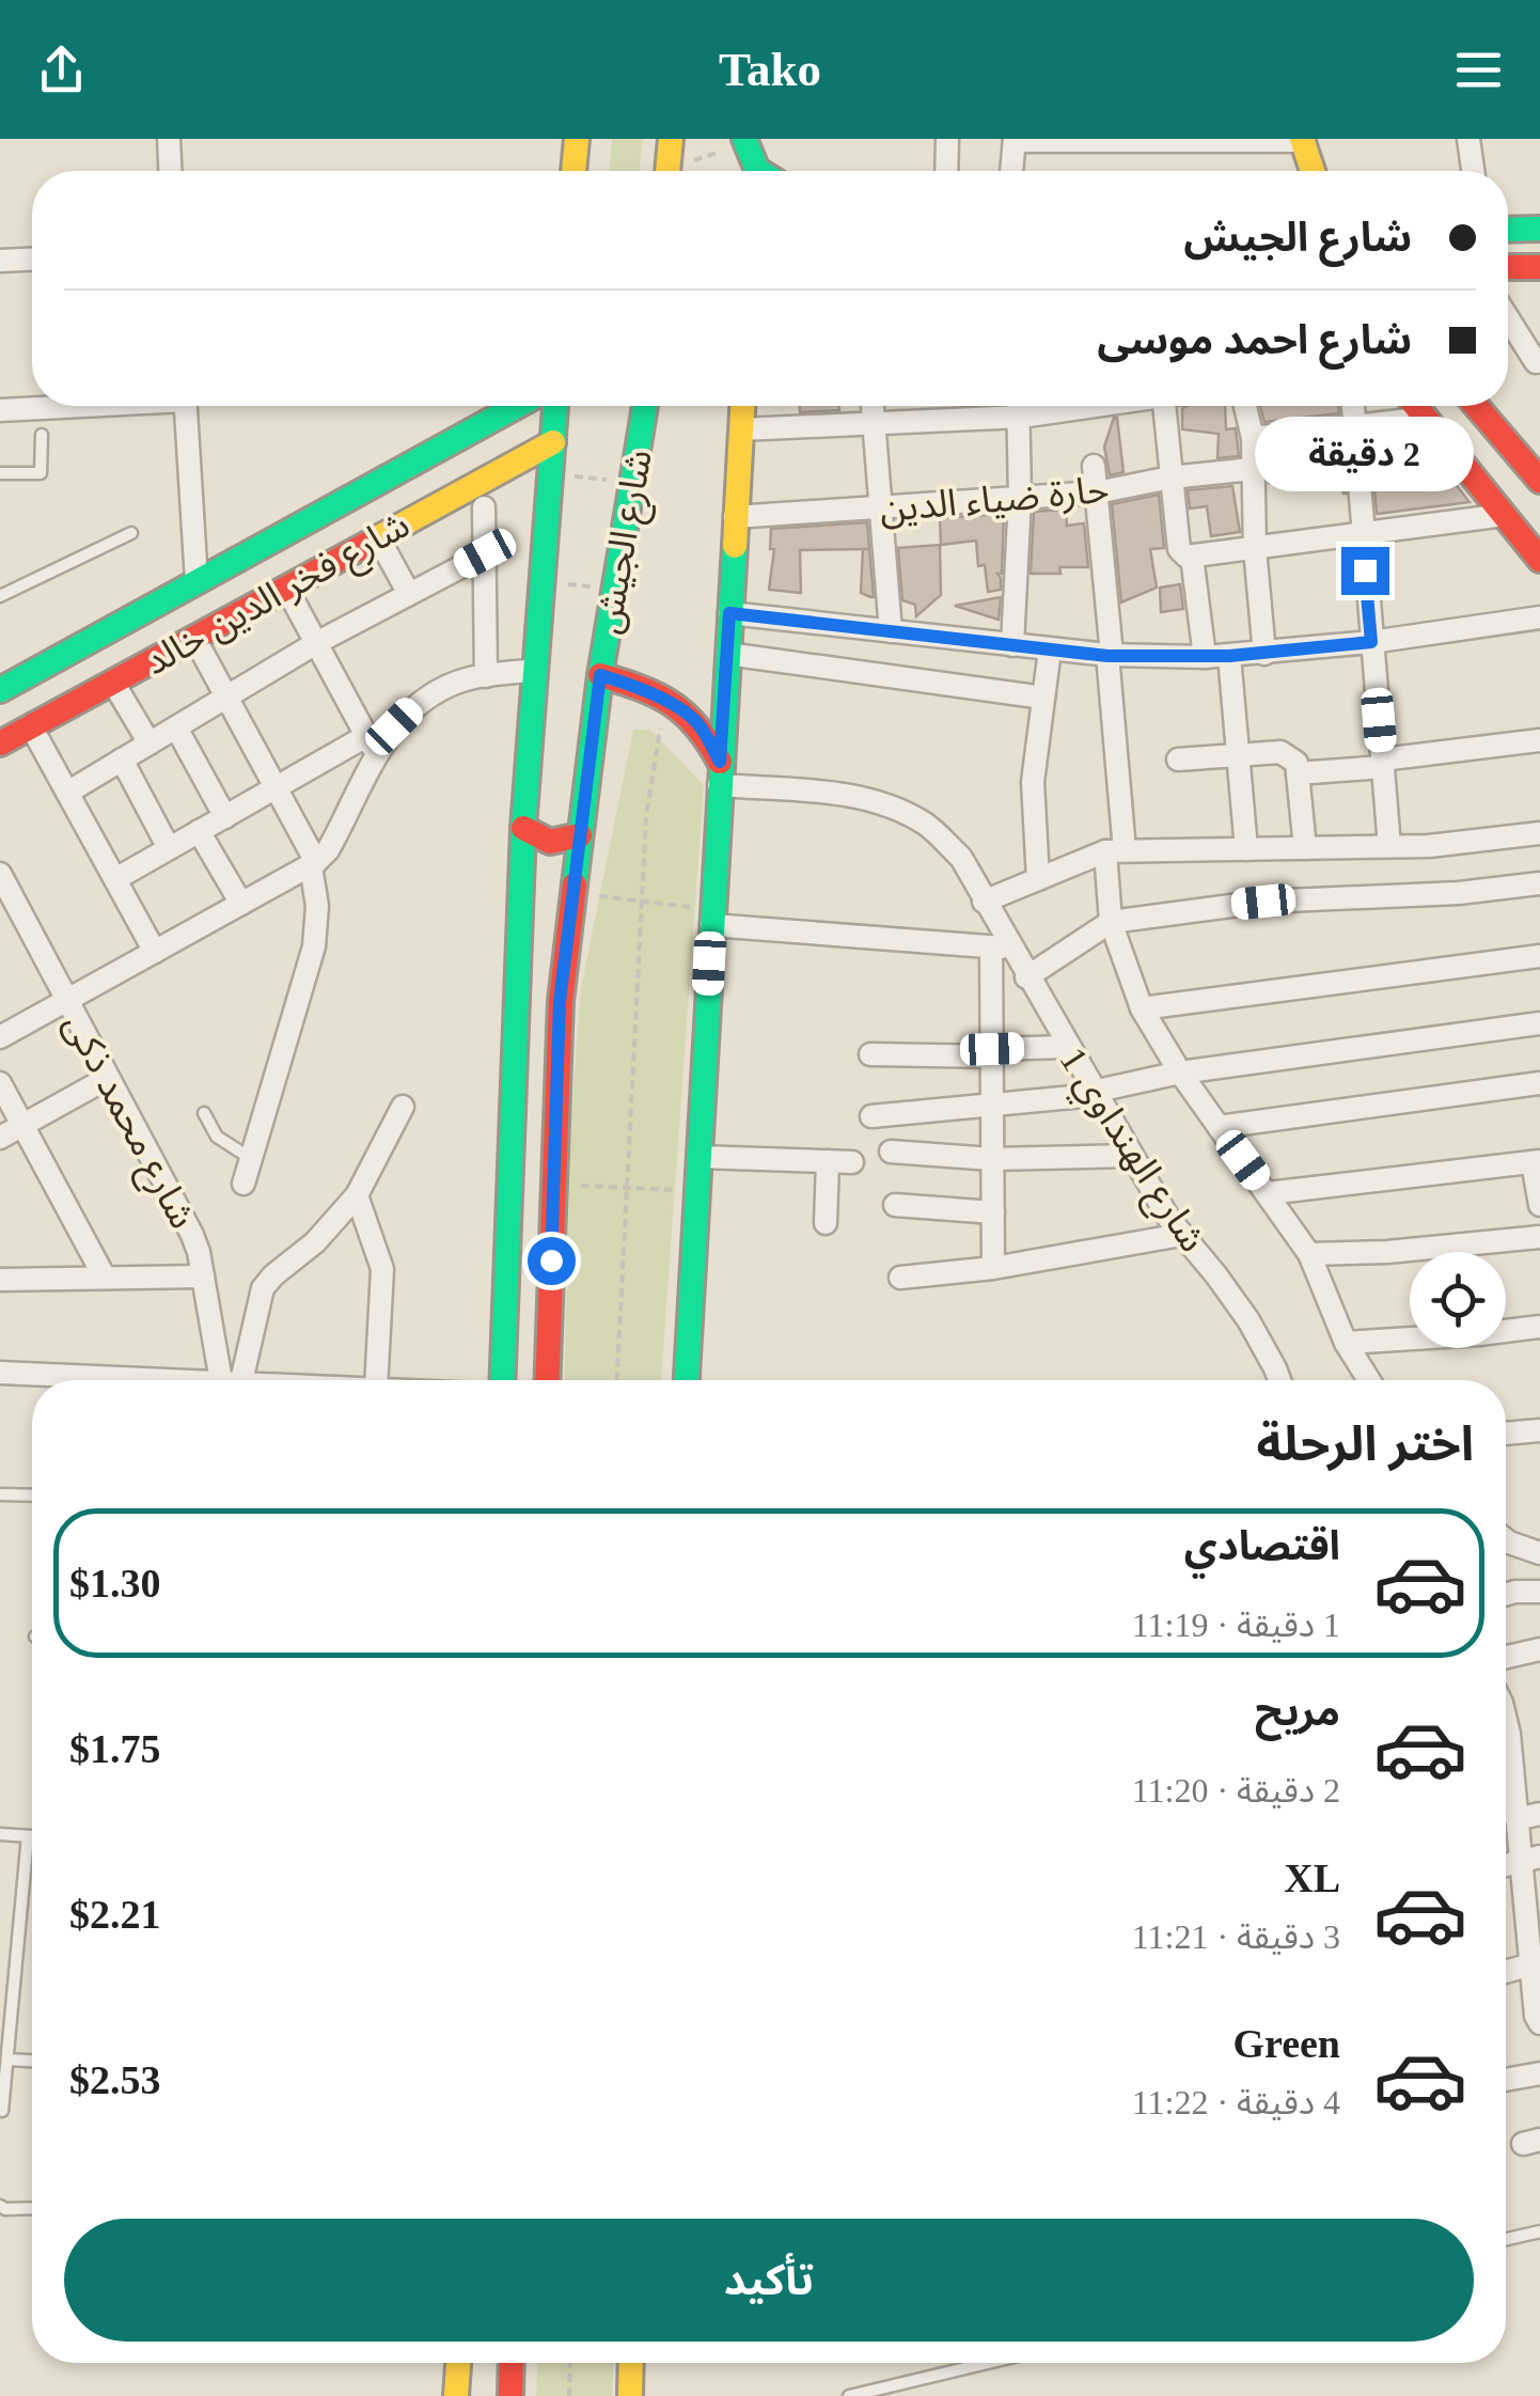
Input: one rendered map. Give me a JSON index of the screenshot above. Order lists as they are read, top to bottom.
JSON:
{
  "streets": {
    "main road": ["شارع الجيش", "شارع فخر الدين خالد"],
    "street": ["حارة ضياء الدين", "شارع محمد ذكى", "شارع الهنداوي 1"]
  },
  "crossings": [
    ["شارع الجيش", "شارع فخر الدين خالد"]
  ],
  "page": {
    "header": "Tako",
    "banner": ["شارع الجيش", "شارع احمد موسى"],
    "bubble": "2 دقيقة",
    "heading": "اختر الرحلة",
    "list": [
      {
        "name": "اقتصادي",
        "note": "1 دقيقة · 11:19",
        "value": "$1.30"
      },
      {
        "name": "مريح",
        "note": "2 دقيقة · 11:20",
        "value": "$1.75"
      },
      {
        "name": "XL",
        "note": "3 دقيقة · 11:21",
        "value": "$2.21"
      },
      {
        "name": "Green",
        "note": "4 دقيقة · 11:22",
        "value": "$2.53"
      }
    ],
    "buttons": "تأكيد"
  }
}
